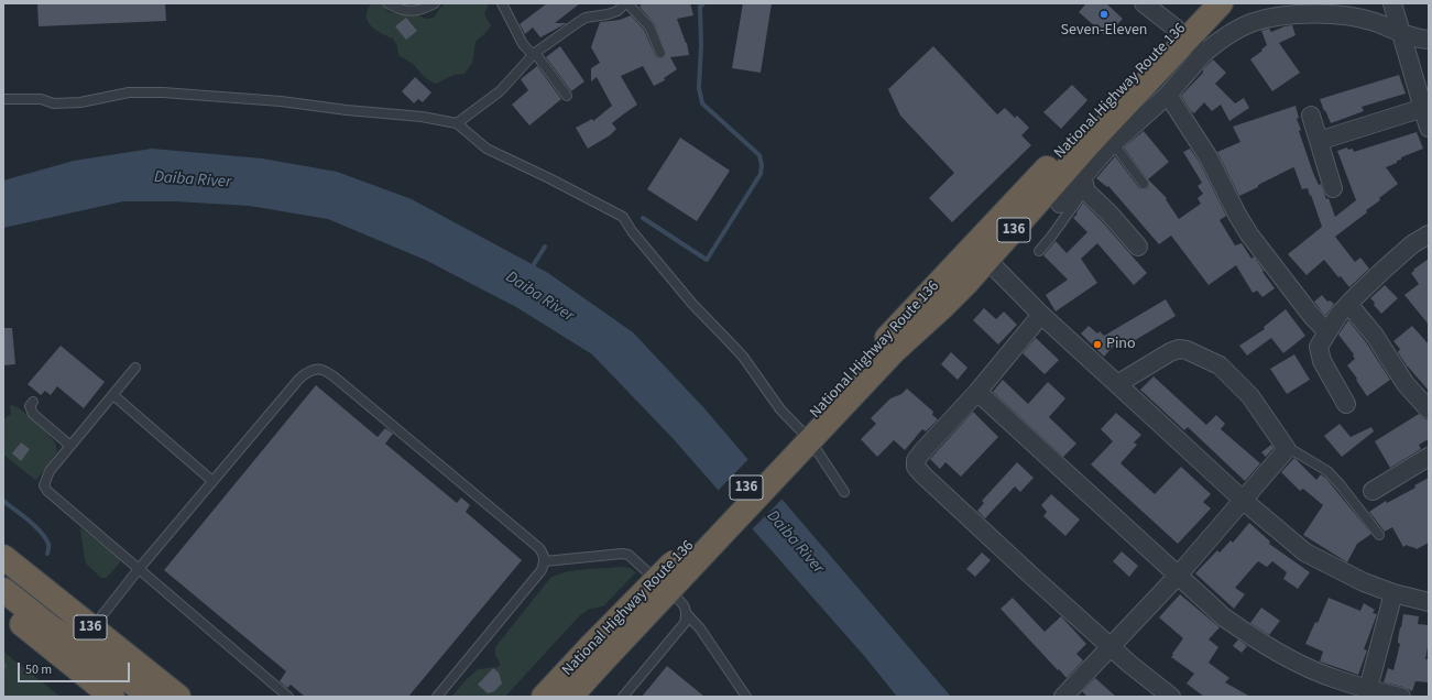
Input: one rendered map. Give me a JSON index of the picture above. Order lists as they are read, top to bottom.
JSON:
{
  "streets": {
    "highway": ["National Highway Route 136", "136"]
  },
  "water": ["Daiba River"],
  "places": ["Seven-Eleven", "Pino"],
  "scale_bar": "50 m"
}
